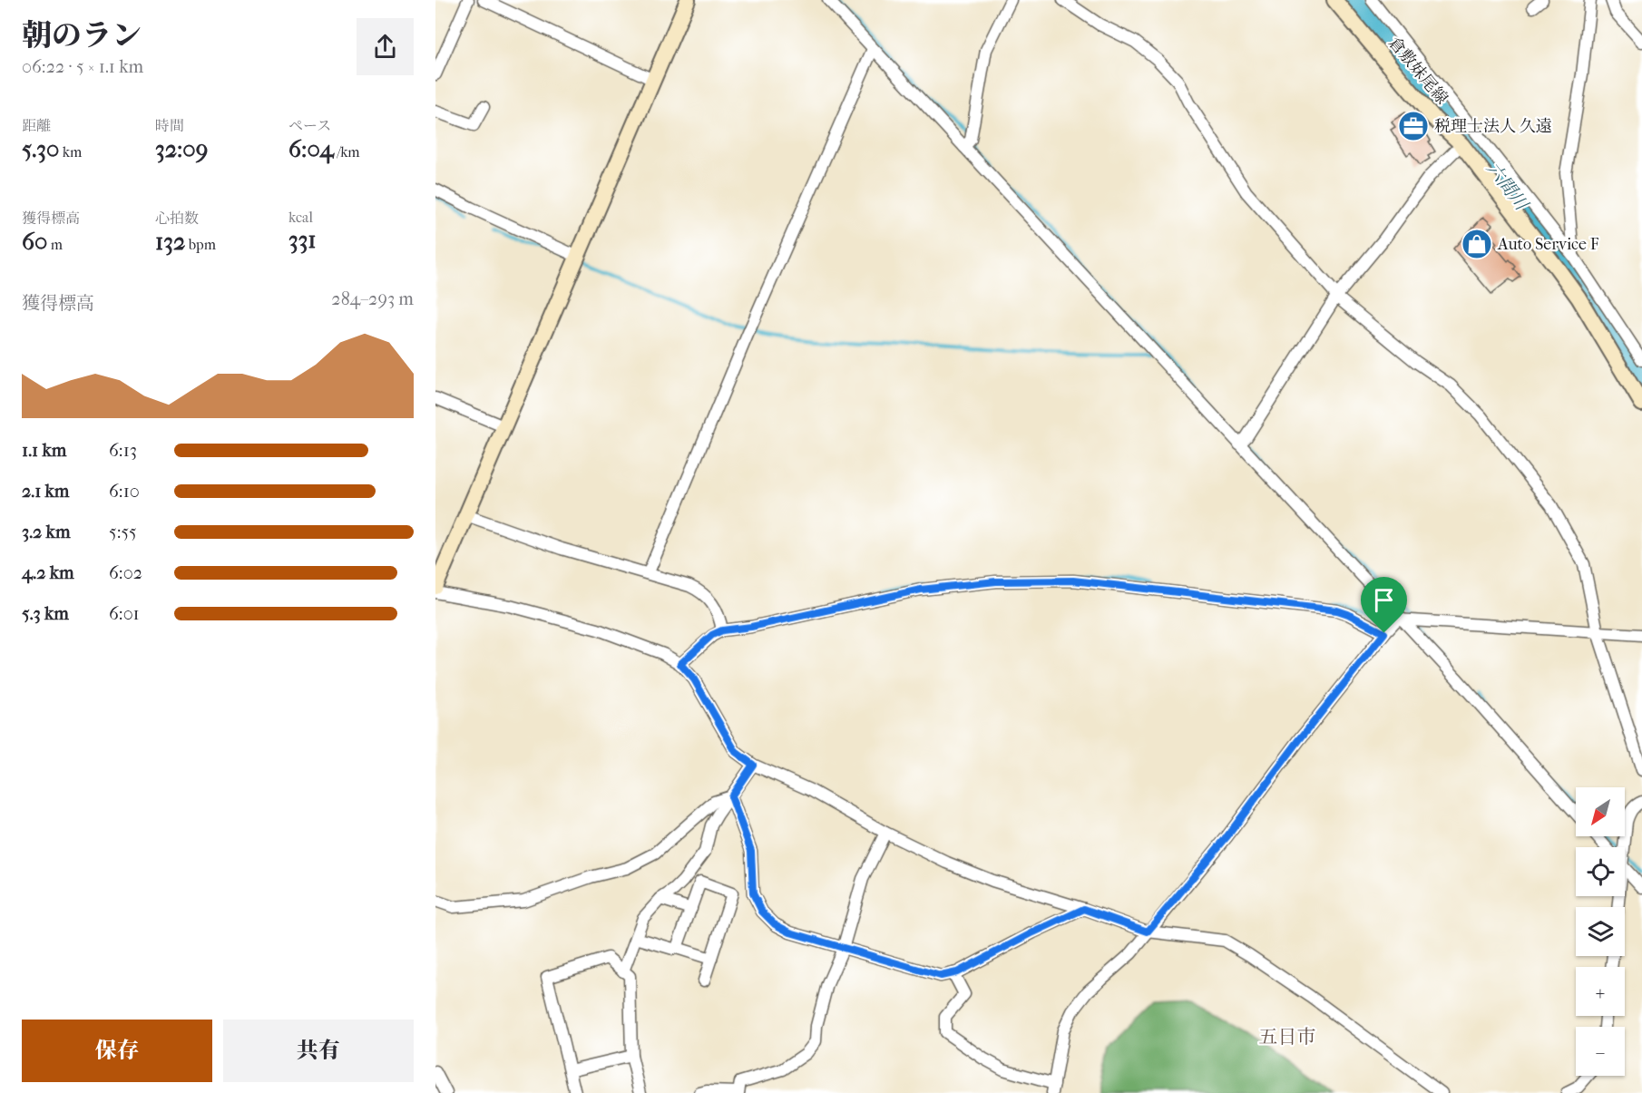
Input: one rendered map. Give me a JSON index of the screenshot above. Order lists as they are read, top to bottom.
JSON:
{
  "streets": {
    "street": ["倉敷妹尾線"]
  },
  "districts": ["五日市"],
  "water": ["六間川"],
  "places": {
    "office": ["税理士法人 久遠"],
    "shop": ["Auto Service F"]
  },
  "north": "bottom left",
  "page": {
    "heading": ["朝のラン", "06:22 · 5 × 1.1 km"],
    "stats": [
      ["距離", "5.30 km"],
      ["時間", "32:09"],
      ["ペース", "6:04 /km"],
      ["獲得標高", "60 m"],
      ["心拍数", "132 bpm"],
      ["kcal", "331"]
    ],
    "chart": ["獲得標高", "284–293 m"],
    "list": [
      {
        "name": "1.1 km",
        "note": "6:13"
      },
      {
        "name": "2.1 km",
        "note": "6:10"
      },
      {
        "name": "3.2 km",
        "note": "5:55"
      },
      {
        "name": "4.2 km",
        "note": "6:02"
      },
      {
        "name": "5.3 km",
        "note": "6:01"
      }
    ],
    "map_buttons": ["+", "−"],
    "buttons": ["保存", "共有"]
  }
}
